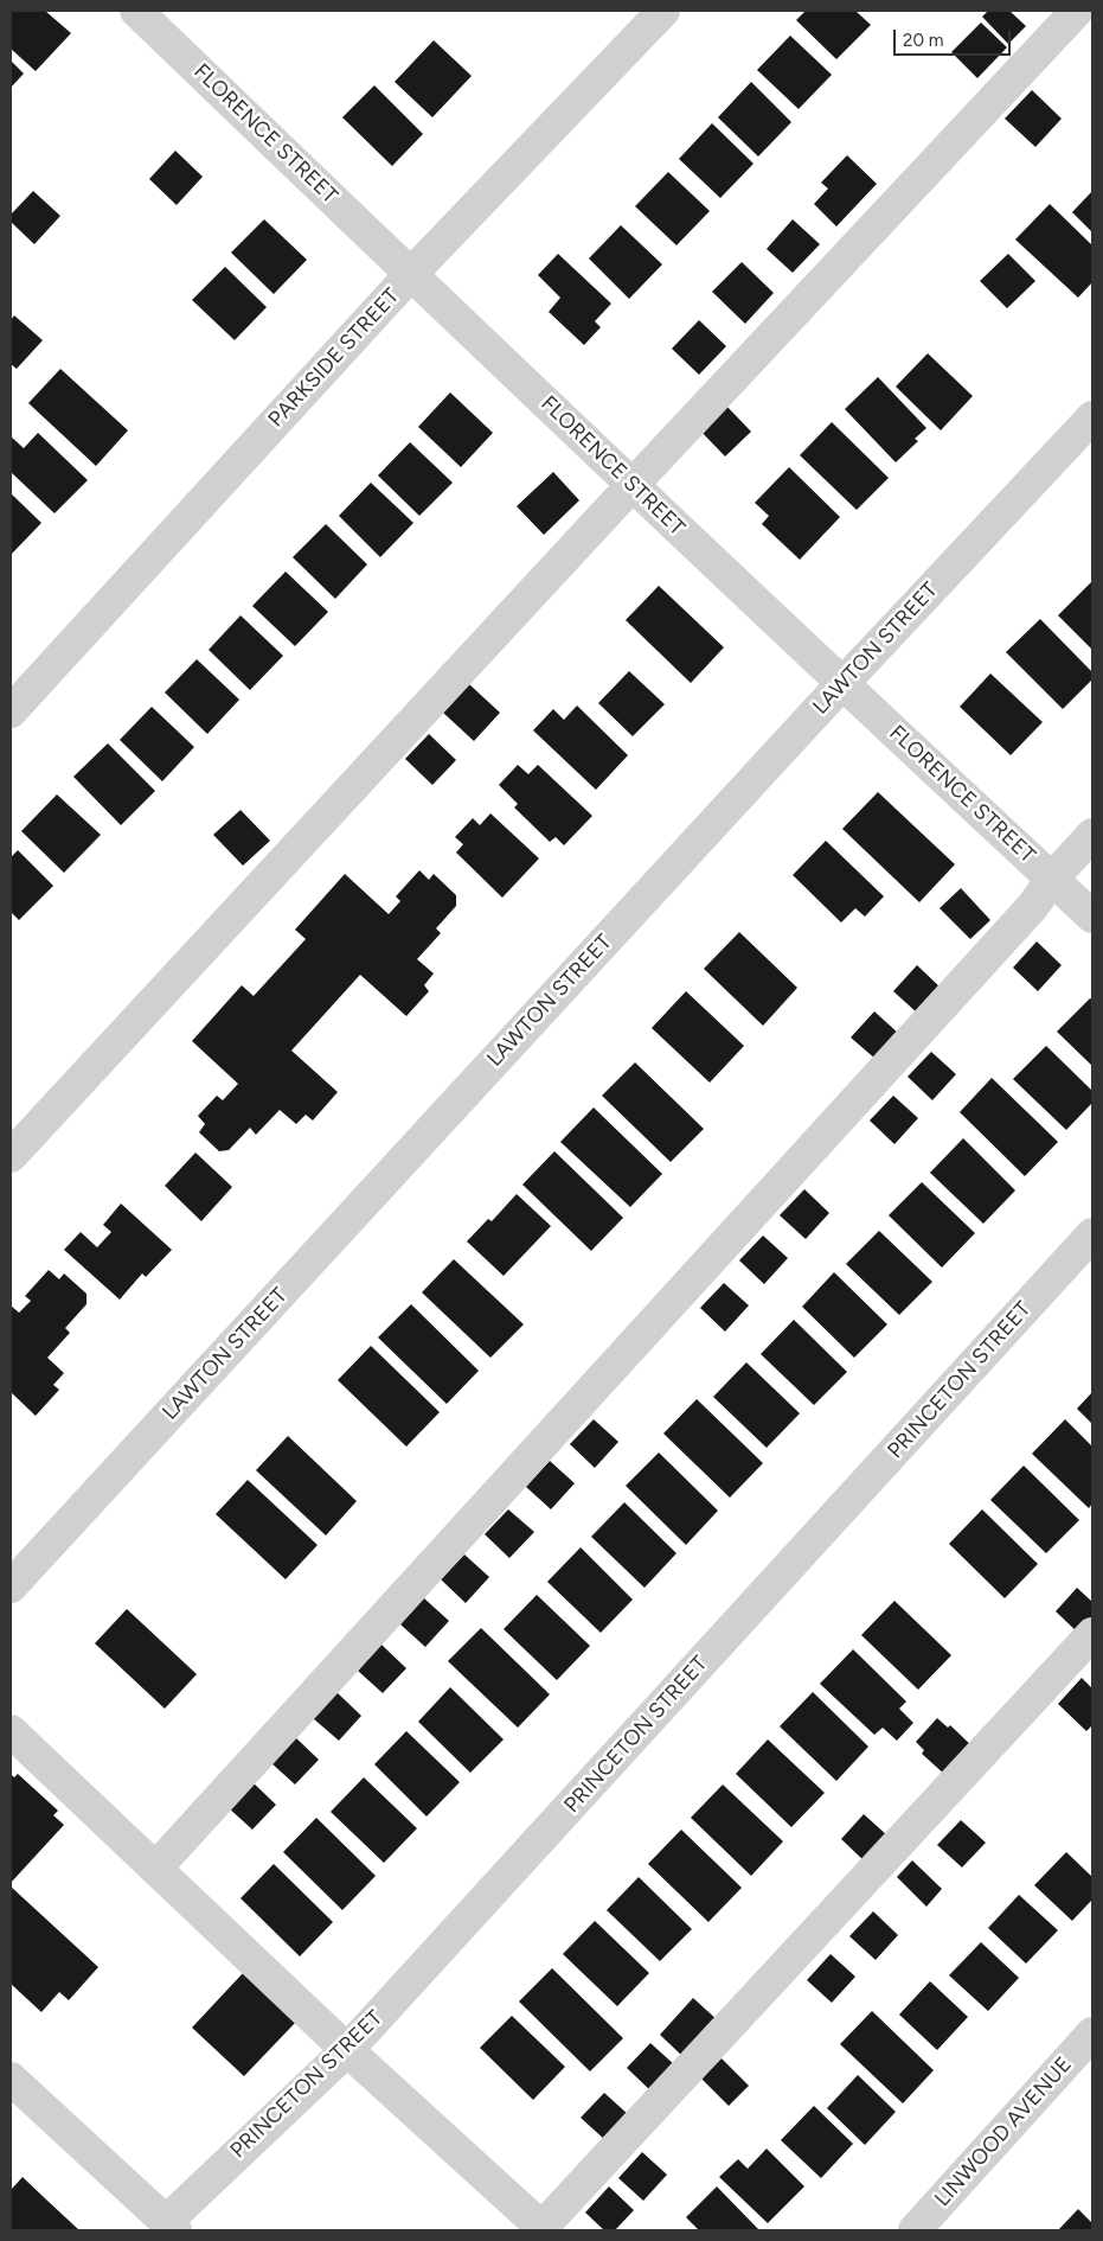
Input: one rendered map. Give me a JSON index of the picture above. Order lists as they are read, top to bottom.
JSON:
{
  "streets": {
    "street": [
      "FLORENCE STREET",
      "PARKSIDE STREET",
      "LAWTON STREET",
      "PRINCETON STREET",
      "LINWOOD AVENUE"
    ]
  },
  "crossings": [
    ["FLORENCE STREET", "PARKSIDE STREET"],
    ["FLORENCE STREET", "LAWTON STREET"]
  ],
  "scale_bar": "20 m"
}
